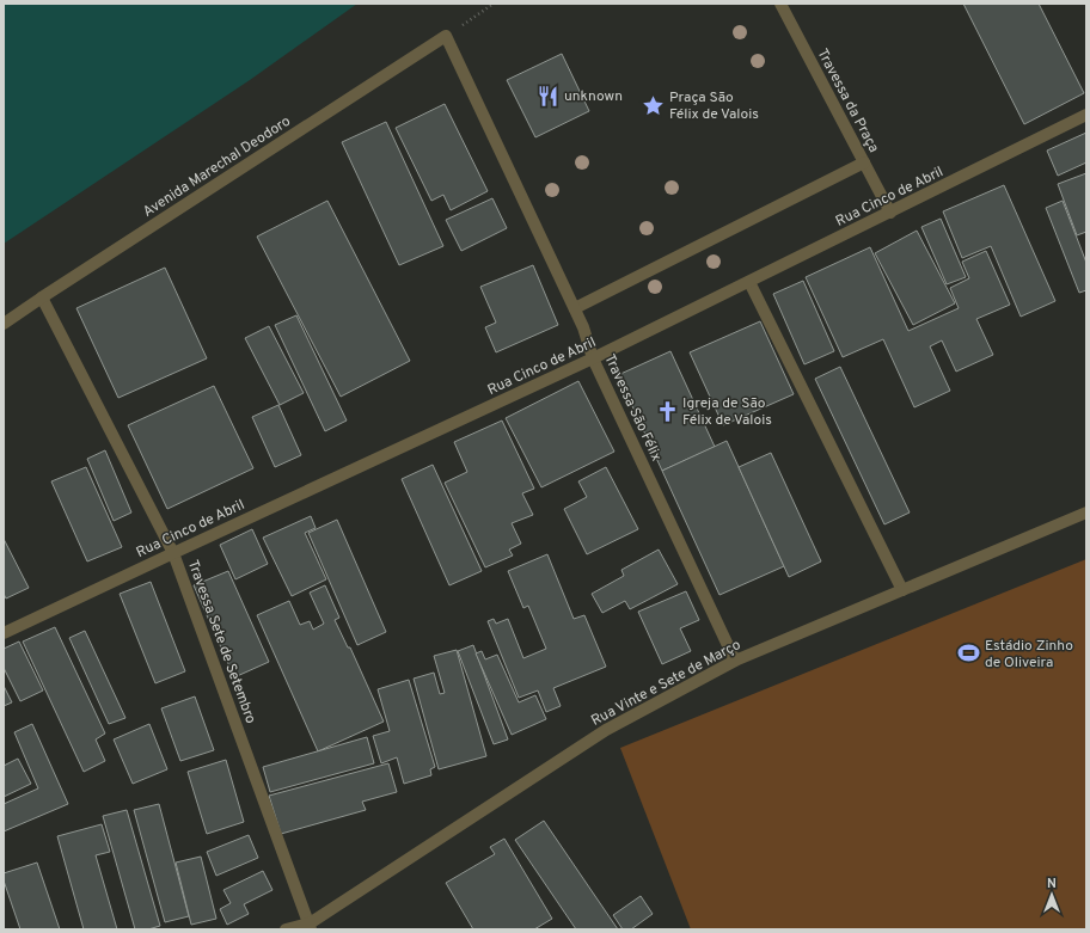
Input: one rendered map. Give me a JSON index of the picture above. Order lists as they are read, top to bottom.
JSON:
{
  "streets": {
    "street": [
      "Travessa da Praça",
      "Avenida Marechal Deodoro",
      "Rua Cinco de Abril",
      "Travessa São Félix",
      "Travessa Sete de Setembro",
      "Rua Vinte e Sete de Março"
    ]
  },
  "crossings": [
    ["Travessa da Praça", "Rua Cinco de Abril"],
    ["Avenida Marechal Deodoro", "Travessa São Félix"],
    ["Avenida Marechal Deodoro", "Travessa Sete de Setembro"],
    ["Rua Cinco de Abril", "Travessa São Félix"],
    ["Rua Cinco de Abril", "Travessa Sete de Setembro"],
    ["Travessa São Félix", "Rua Vinte e Sete de Março"],
    ["Travessa Sete de Setembro", "Rua Vinte e Sete de Março"]
  ],
  "places": {
    "restaurant": ["unknown"],
    "place": ["Praça São Félix de Valois"],
    "church": ["Igreja de São Félix de Valois"],
    "sports": ["Estádio Zinho de Oliveira"]
  },
  "north": "top"
}
